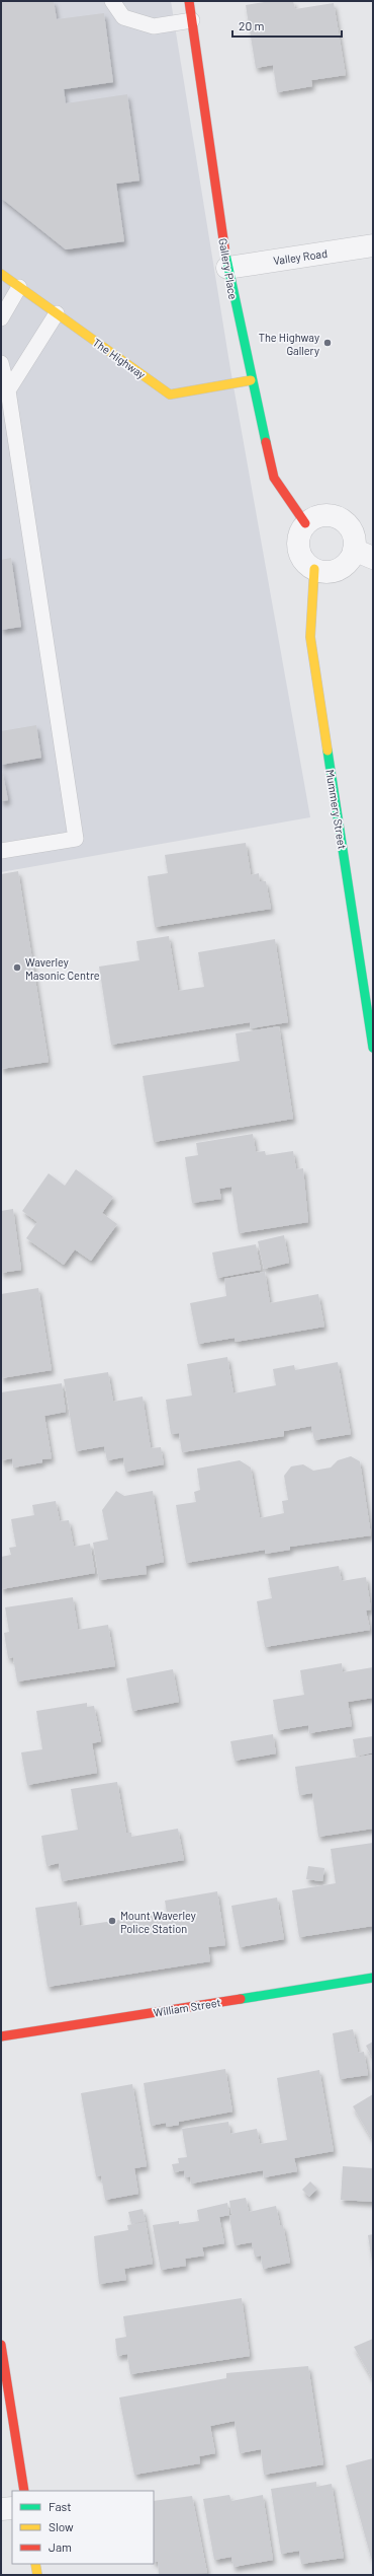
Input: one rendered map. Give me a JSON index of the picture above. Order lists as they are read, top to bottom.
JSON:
{
  "streets": {
    "street": [
      "Valley Road",
      "Gallery Place",
      "The Highway",
      "Mummery Street",
      "William Street"
    ]
  },
  "crossings": [
    ["Valley Road", "Gallery Place"],
    ["Gallery Place", "The Highway"],
    ["Gallery Place", "Mummery Street"]
  ],
  "places": ["The Highway Gallery", "Waverley Masonic Centre", "Mount Waverley Police Station"],
  "legend": ["Fast", "Slow", "Jam"],
  "scale_bar": "20 m"
}
